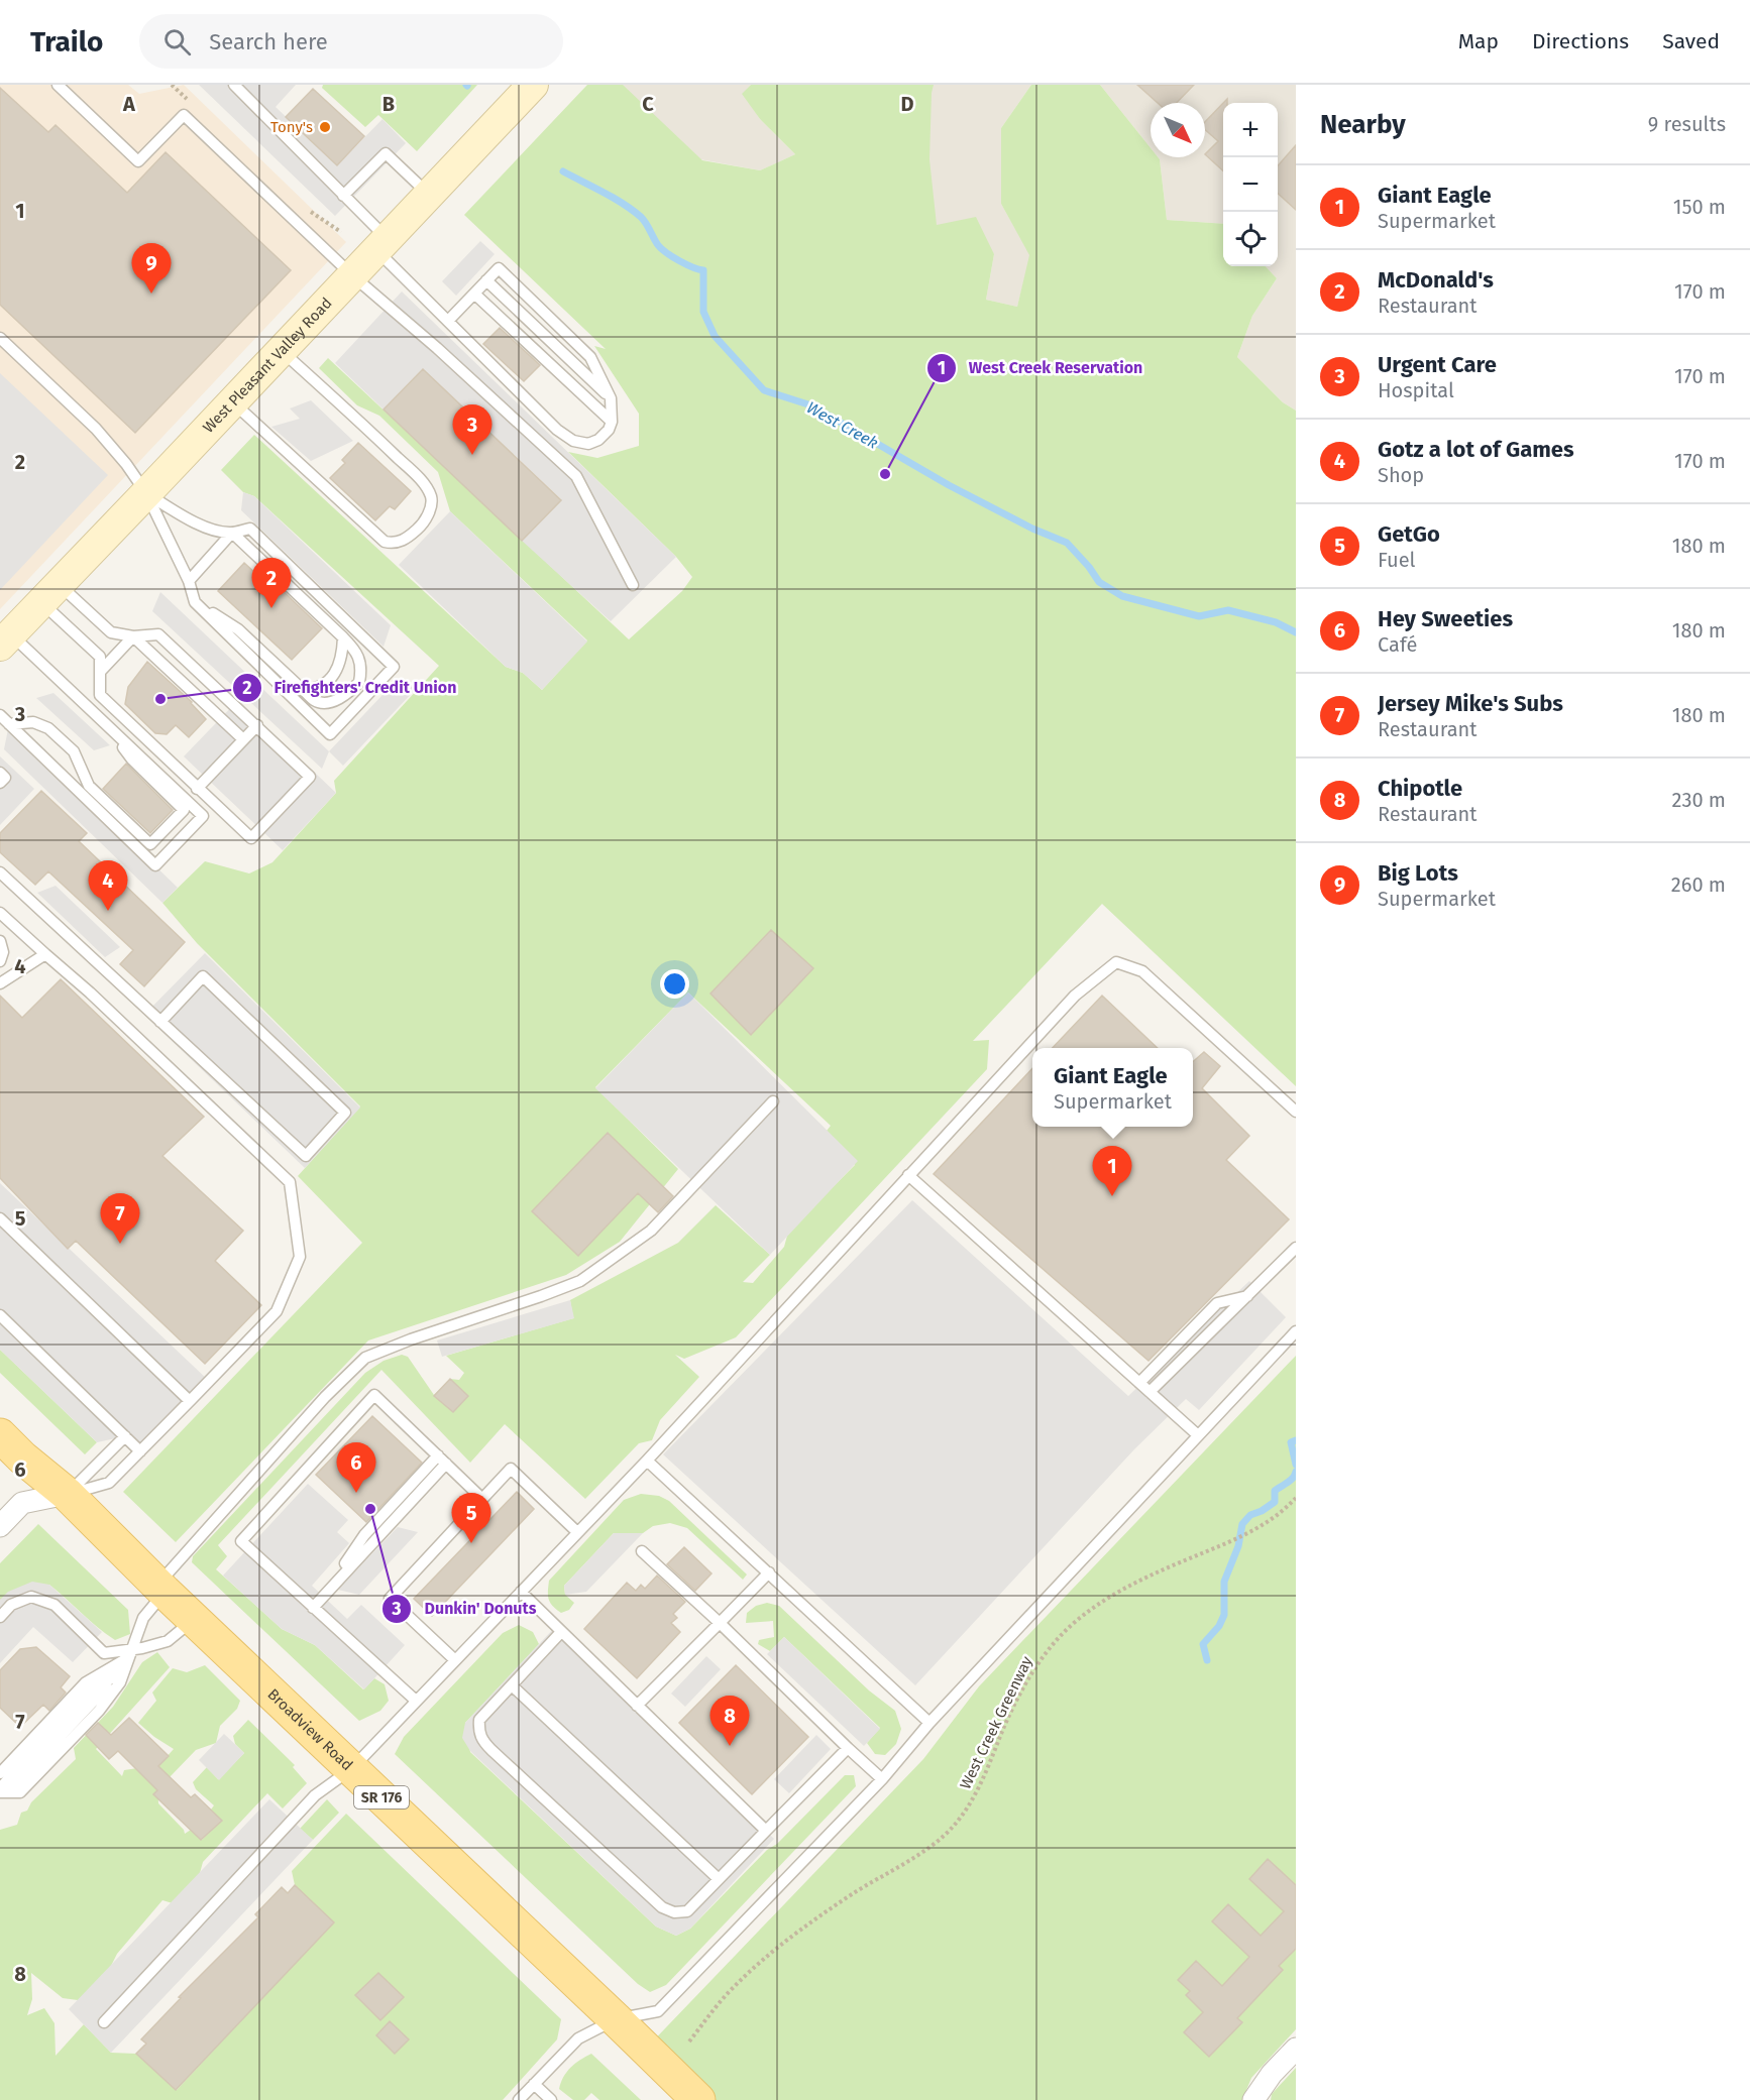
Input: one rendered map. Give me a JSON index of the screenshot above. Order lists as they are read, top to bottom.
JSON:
{
  "streets": {
    "main road": ["West Pleasant Valley Road", "Broadview Road", "SR 176"],
    "path": ["West Creek Greenway"]
  },
  "water": ["West Creek"],
  "places": [
    "Tony's",
    "West Creek Reservation",
    "Firefighters' Credit Union",
    "Dunkin' Donuts"
  ],
  "north": "bottom right",
  "page": {
    "header": "Trailo",
    "search": "Search here",
    "nav": ["Map", "Directions", "Saved"],
    "heading": ["Nearby", "9 results"],
    "map_buttons": ["+", "−"],
    "list": [
      {
        "mark": "1",
        "name": "Giant Eagle",
        "note": "Supermarket",
        "value": "150 m"
      },
      {
        "mark": "2",
        "name": "McDonald's",
        "note": "Restaurant",
        "value": "170 m"
      },
      {
        "mark": "3",
        "name": "Urgent Care",
        "note": "Hospital",
        "value": "170 m"
      },
      {
        "mark": "4",
        "name": "Gotz a lot of Games",
        "note": "Shop",
        "value": "170 m"
      },
      {
        "mark": "5",
        "name": "GetGo",
        "note": "Fuel",
        "value": "180 m"
      },
      {
        "mark": "6",
        "name": "Hey Sweeties",
        "note": "Café",
        "value": "180 m"
      },
      {
        "mark": "7",
        "name": "Jersey Mike's Subs",
        "note": "Restaurant",
        "value": "180 m"
      },
      {
        "mark": "8",
        "name": "Chipotle",
        "note": "Restaurant",
        "value": "230 m"
      },
      {
        "mark": "9",
        "name": "Big Lots",
        "note": "Supermarket",
        "value": "260 m"
      }
    ],
    "pins": [
      "9",
      "3",
      "2",
      "4",
      "1",
      "7",
      "6",
      "5",
      "8"
    ],
    "popup": ["Giant Eagle", "Supermarket"]
  },
  "grid": {
    "columns": [
      "A",
      "B",
      "C",
      "D"
    ],
    "rows": [
      "1",
      "2",
      "3",
      "4",
      "5",
      "6",
      "7",
      "8"
    ]
  }
}
